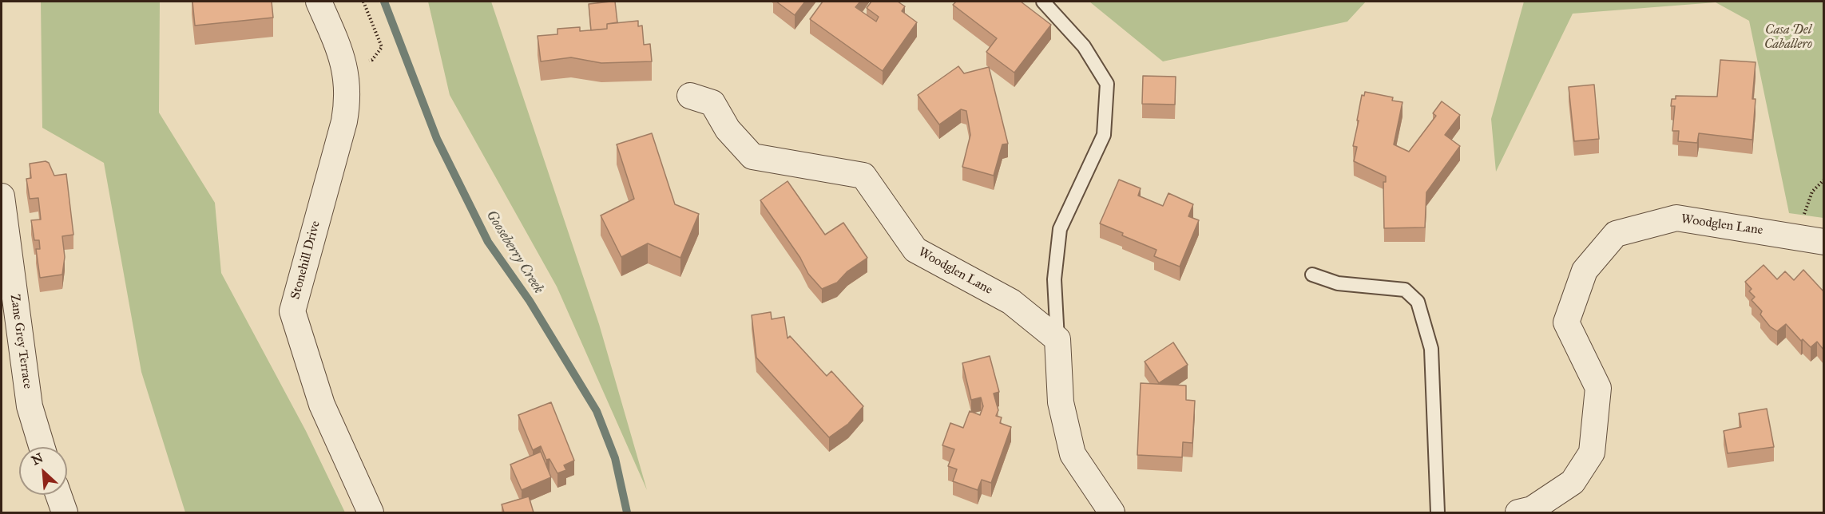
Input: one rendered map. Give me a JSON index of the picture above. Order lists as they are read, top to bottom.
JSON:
{
  "streets": {
    "street": ["Woodglen Lane", "Stonehill Drive", "Zane Grey Terrace"]
  },
  "water": ["Gooseberry Creek"],
  "parks": ["Casa Del Caballero"],
  "north": "top left"
}
